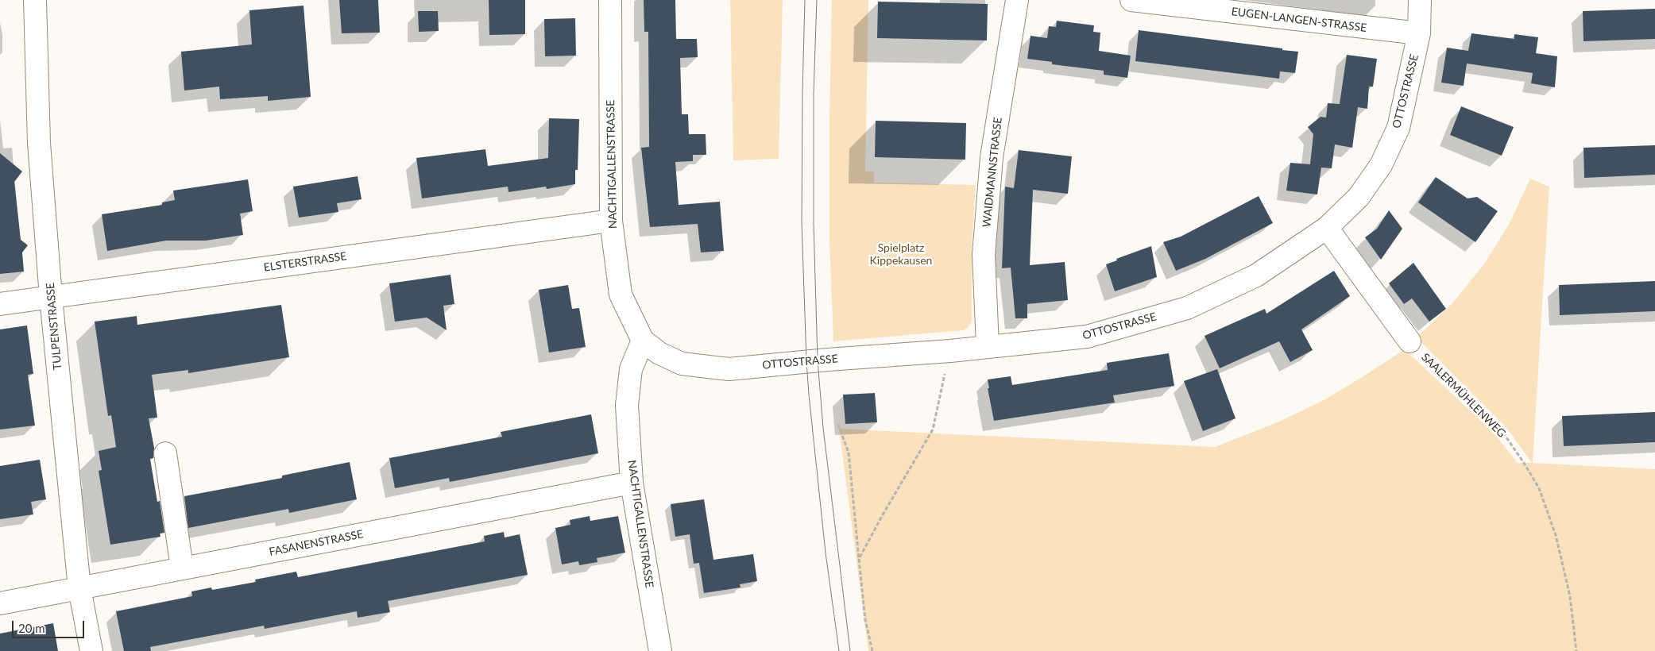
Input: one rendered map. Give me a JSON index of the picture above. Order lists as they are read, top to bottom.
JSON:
{
  "streets": {
    "street": [
      "EUGEN-LANGEN-STRASSE",
      "OTTOSTRASSE",
      "NACHTIGALLENSTRASSE",
      "WAIDMANNSTRASSE",
      "ELSTERSTRASSE",
      "TULPENSTRASSE",
      "FASANENSTRASSE"
    ],
    "path": ["SAALERMÜHLENWEG"]
  },
  "crossings": [
    ["EUGEN-LANGEN-STRASSE", "OTTOSTRASSE"],
    ["OTTOSTRASSE", "NACHTIGALLENSTRASSE"],
    ["OTTOSTRASSE", "WAIDMANNSTRASSE"],
    ["NACHTIGALLENSTRASSE", "ELSTERSTRASSE"],
    ["NACHTIGALLENSTRASSE", "FASANENSTRASSE"],
    ["ELSTERSTRASSE", "TULPENSTRASSE"],
    ["TULPENSTRASSE", "FASANENSTRASSE"]
  ],
  "parks": ["Spielplatz Kippekausen"],
  "scale_bar": "20 m"
}
